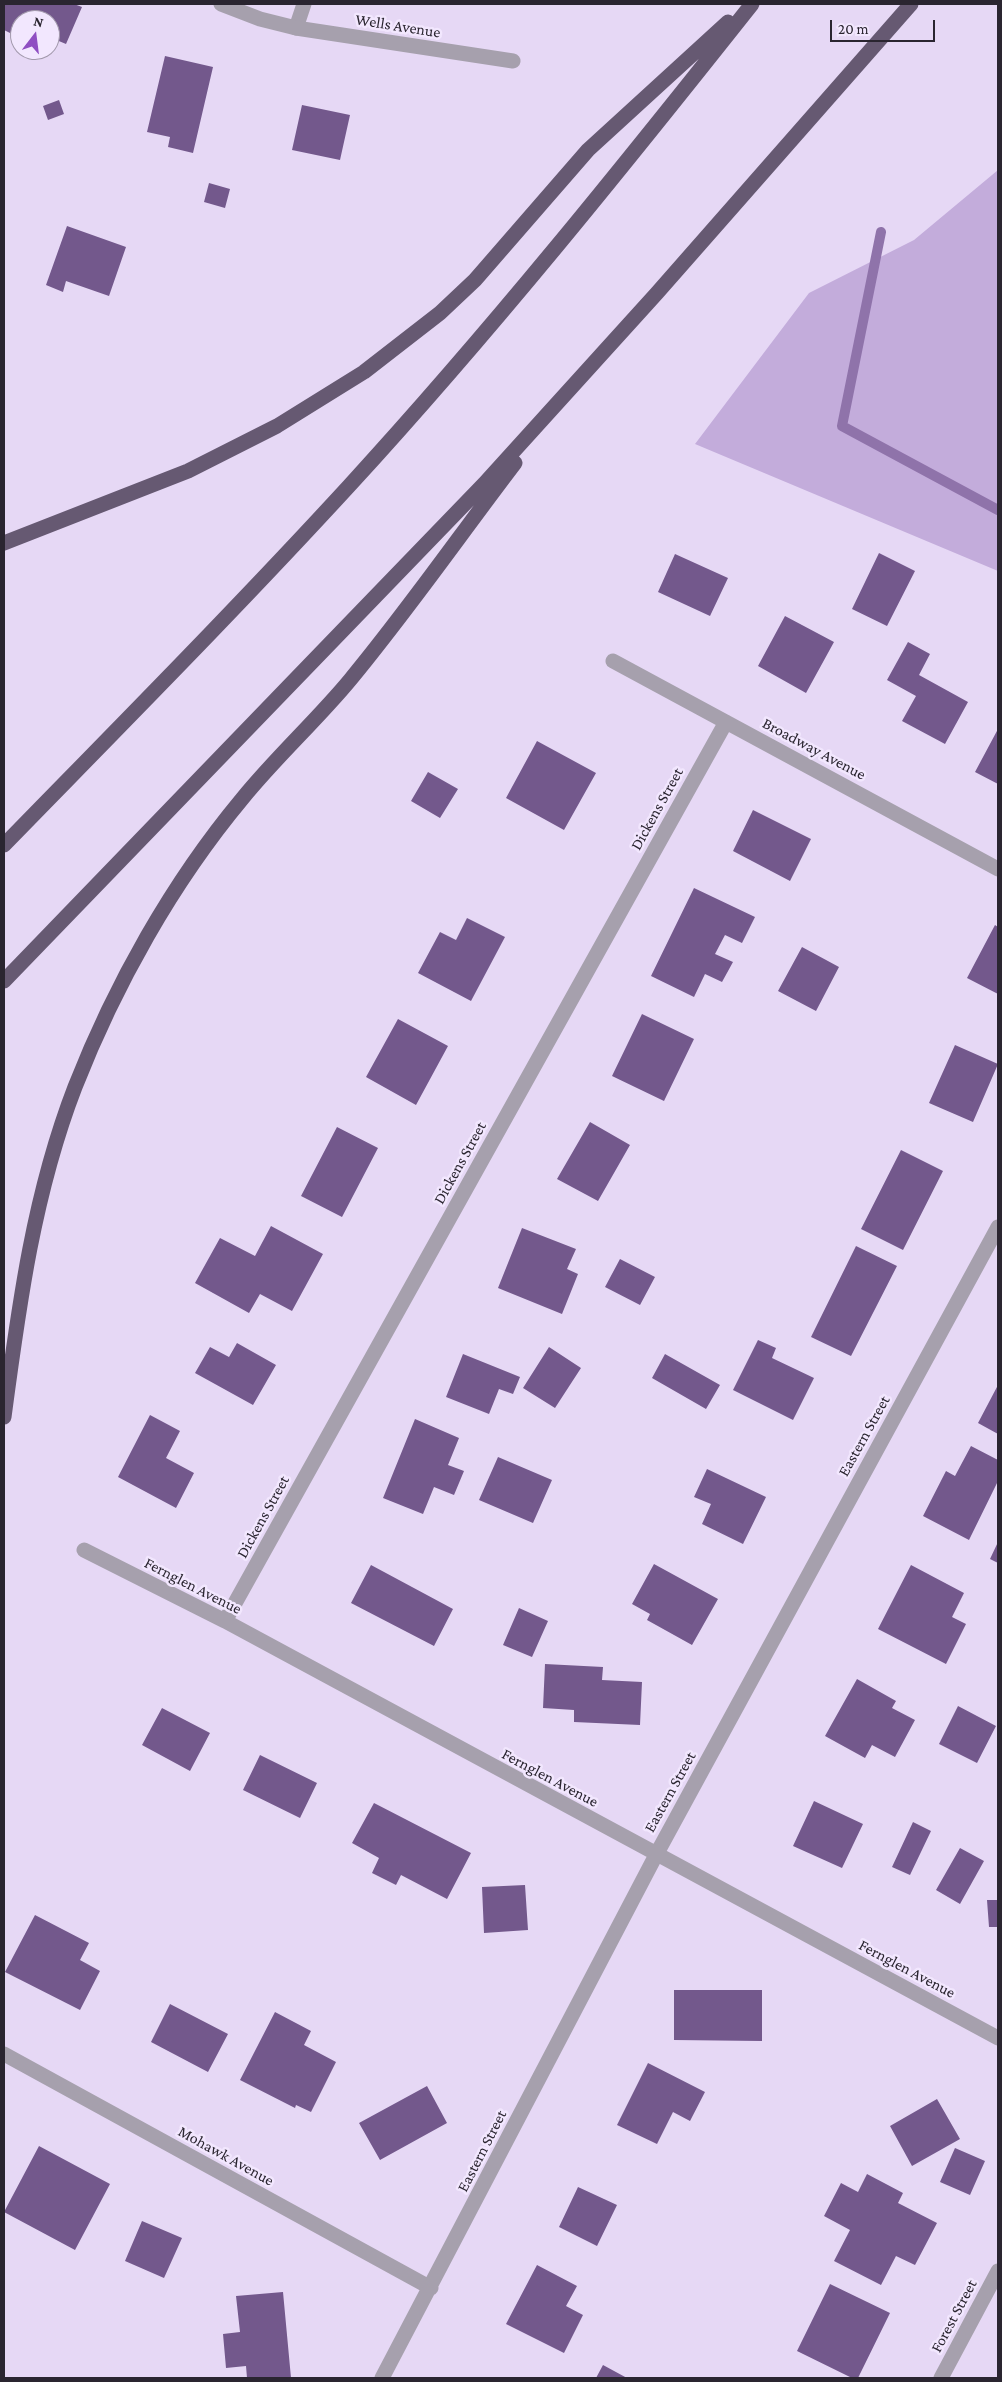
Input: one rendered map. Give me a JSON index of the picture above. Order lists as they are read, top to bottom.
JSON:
{
  "streets": {
    "street": [
      "Wells Avenue",
      "Broadway Avenue",
      "Dickens Street",
      "Eastern Street",
      "Fernglen Avenue",
      "Mohawk Avenue",
      "Forest Street"
    ]
  },
  "crossings": [
    ["Broadway Avenue", "Dickens Street"],
    ["Dickens Street", "Fernglen Avenue"],
    ["Eastern Street", "Fernglen Avenue"],
    ["Eastern Street", "Mohawk Avenue"]
  ],
  "scale_bar": "20 m",
  "north": "top"
}
